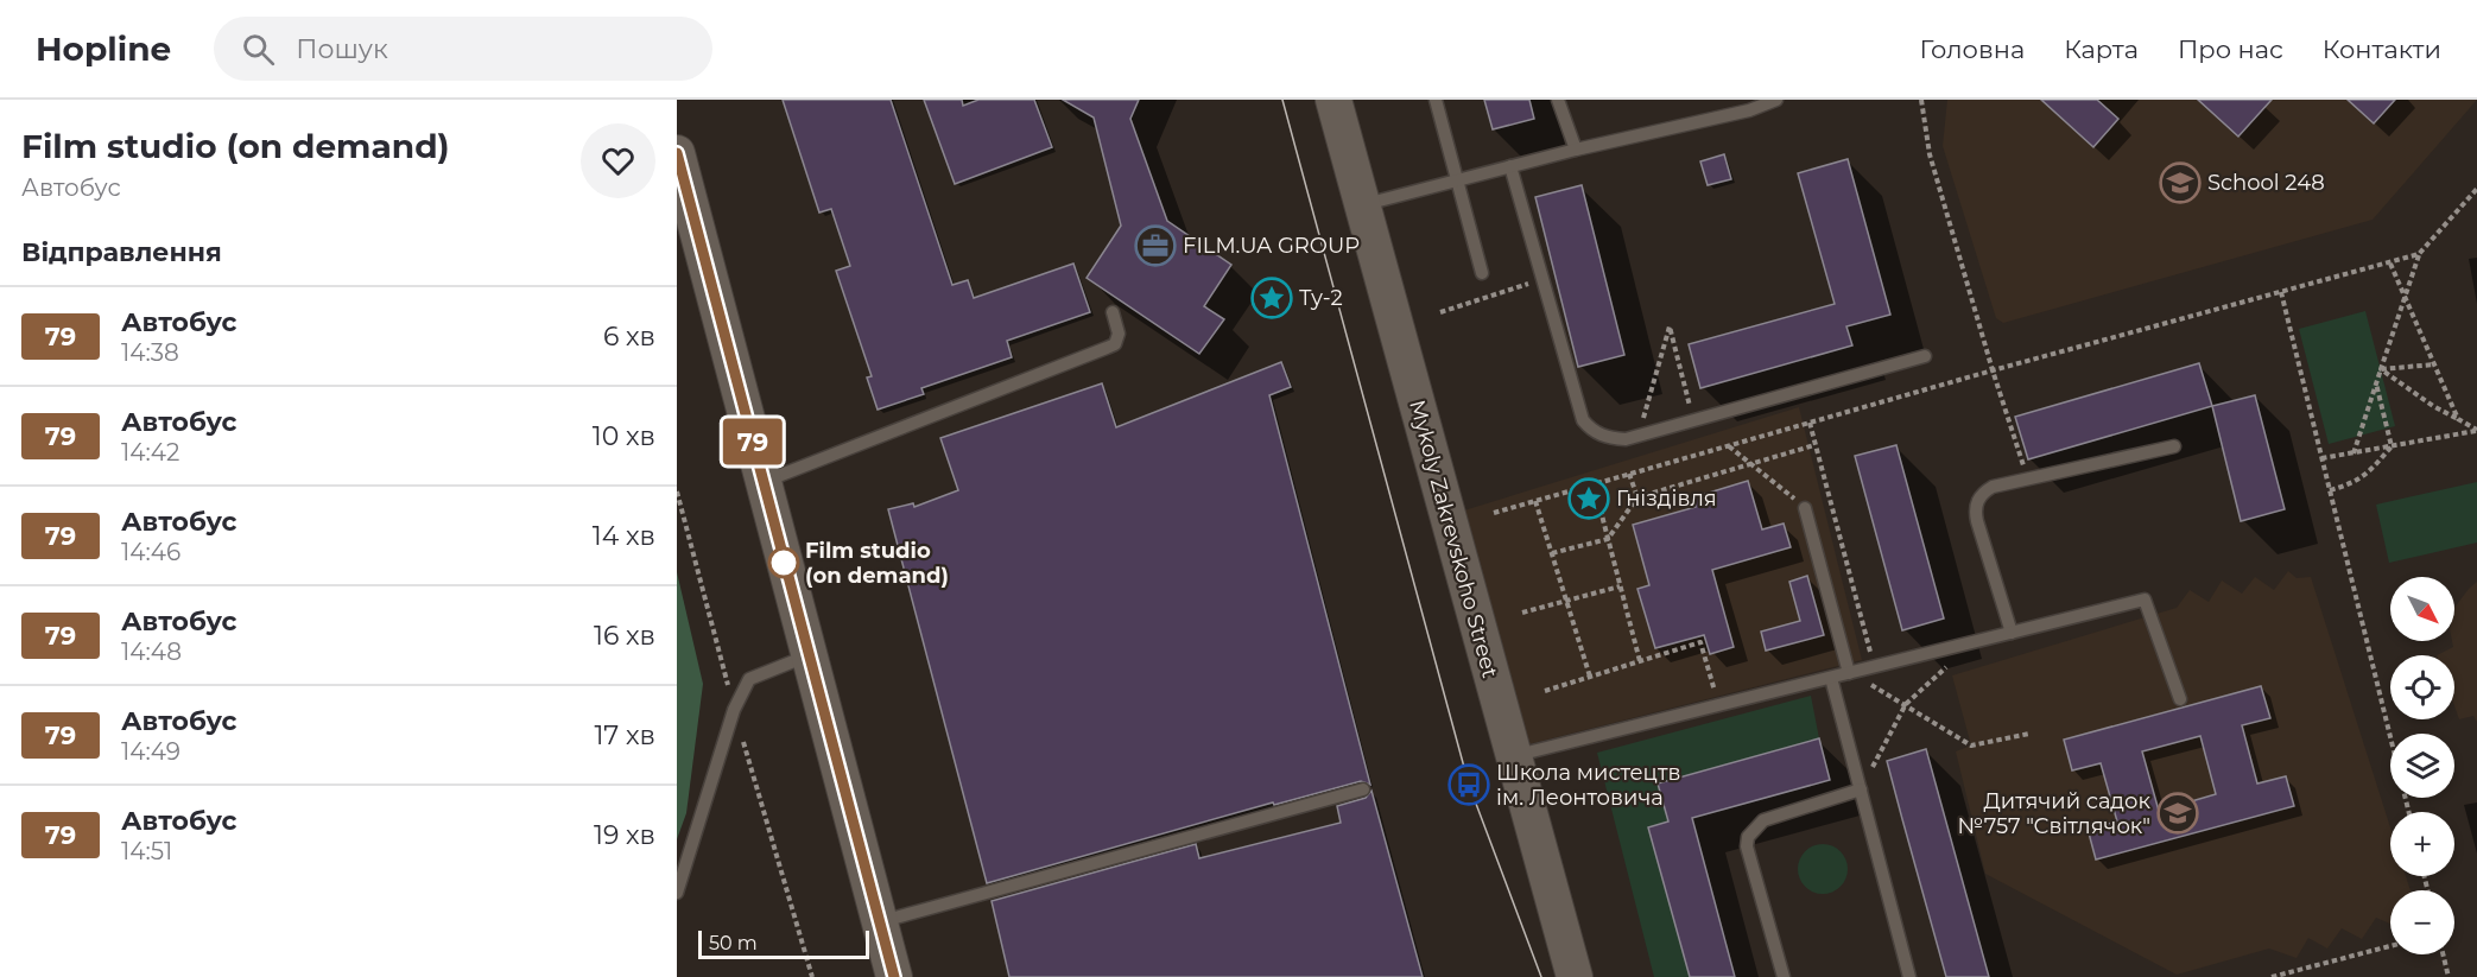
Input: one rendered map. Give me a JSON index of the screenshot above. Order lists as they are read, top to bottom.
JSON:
{
  "streets": {
    "street": ["Mykoly Zakrevskoho Street"]
  },
  "places": {
    "school or university": ["School 248", "Дитячий садок №757 \"Світлячок\""],
    "office": ["FILM.UA GROUP"],
    "place": ["Ту-2", "Гніздівля"],
    "other": ["Film studio (on demand)"],
    "bus stop": ["Школа мистецтв ім. Леонтовича"]
  },
  "lines": ["bus line 79"],
  "scale_bar": "50 m",
  "north": "bottom right",
  "page": {
    "header": "Hopline",
    "search": "Пошук",
    "nav": [
      "Головна",
      "Карта",
      "Про нас",
      "Контакти"
    ],
    "heading": [
      ["Film studio (on demand)", "Автобус"],
      "Відправлення"
    ],
    "on_map": "79",
    "list": [
      {
        "mark": "79",
        "name": "Автобус",
        "note": "14:38",
        "value": "6 хв"
      },
      {
        "mark": "79",
        "name": "Автобус",
        "note": "14:42",
        "value": "10 хв"
      },
      {
        "mark": "79",
        "name": "Автобус",
        "note": "14:46",
        "value": "14 хв"
      },
      {
        "mark": "79",
        "name": "Автобус",
        "note": "14:48",
        "value": "16 хв"
      },
      {
        "mark": "79",
        "name": "Автобус",
        "note": "14:49",
        "value": "17 хв"
      },
      {
        "mark": "79",
        "name": "Автобус",
        "note": "14:51",
        "value": "19 хв"
      }
    ],
    "map_buttons": ["+", "−"],
    "scale": "50 m"
  }
}
